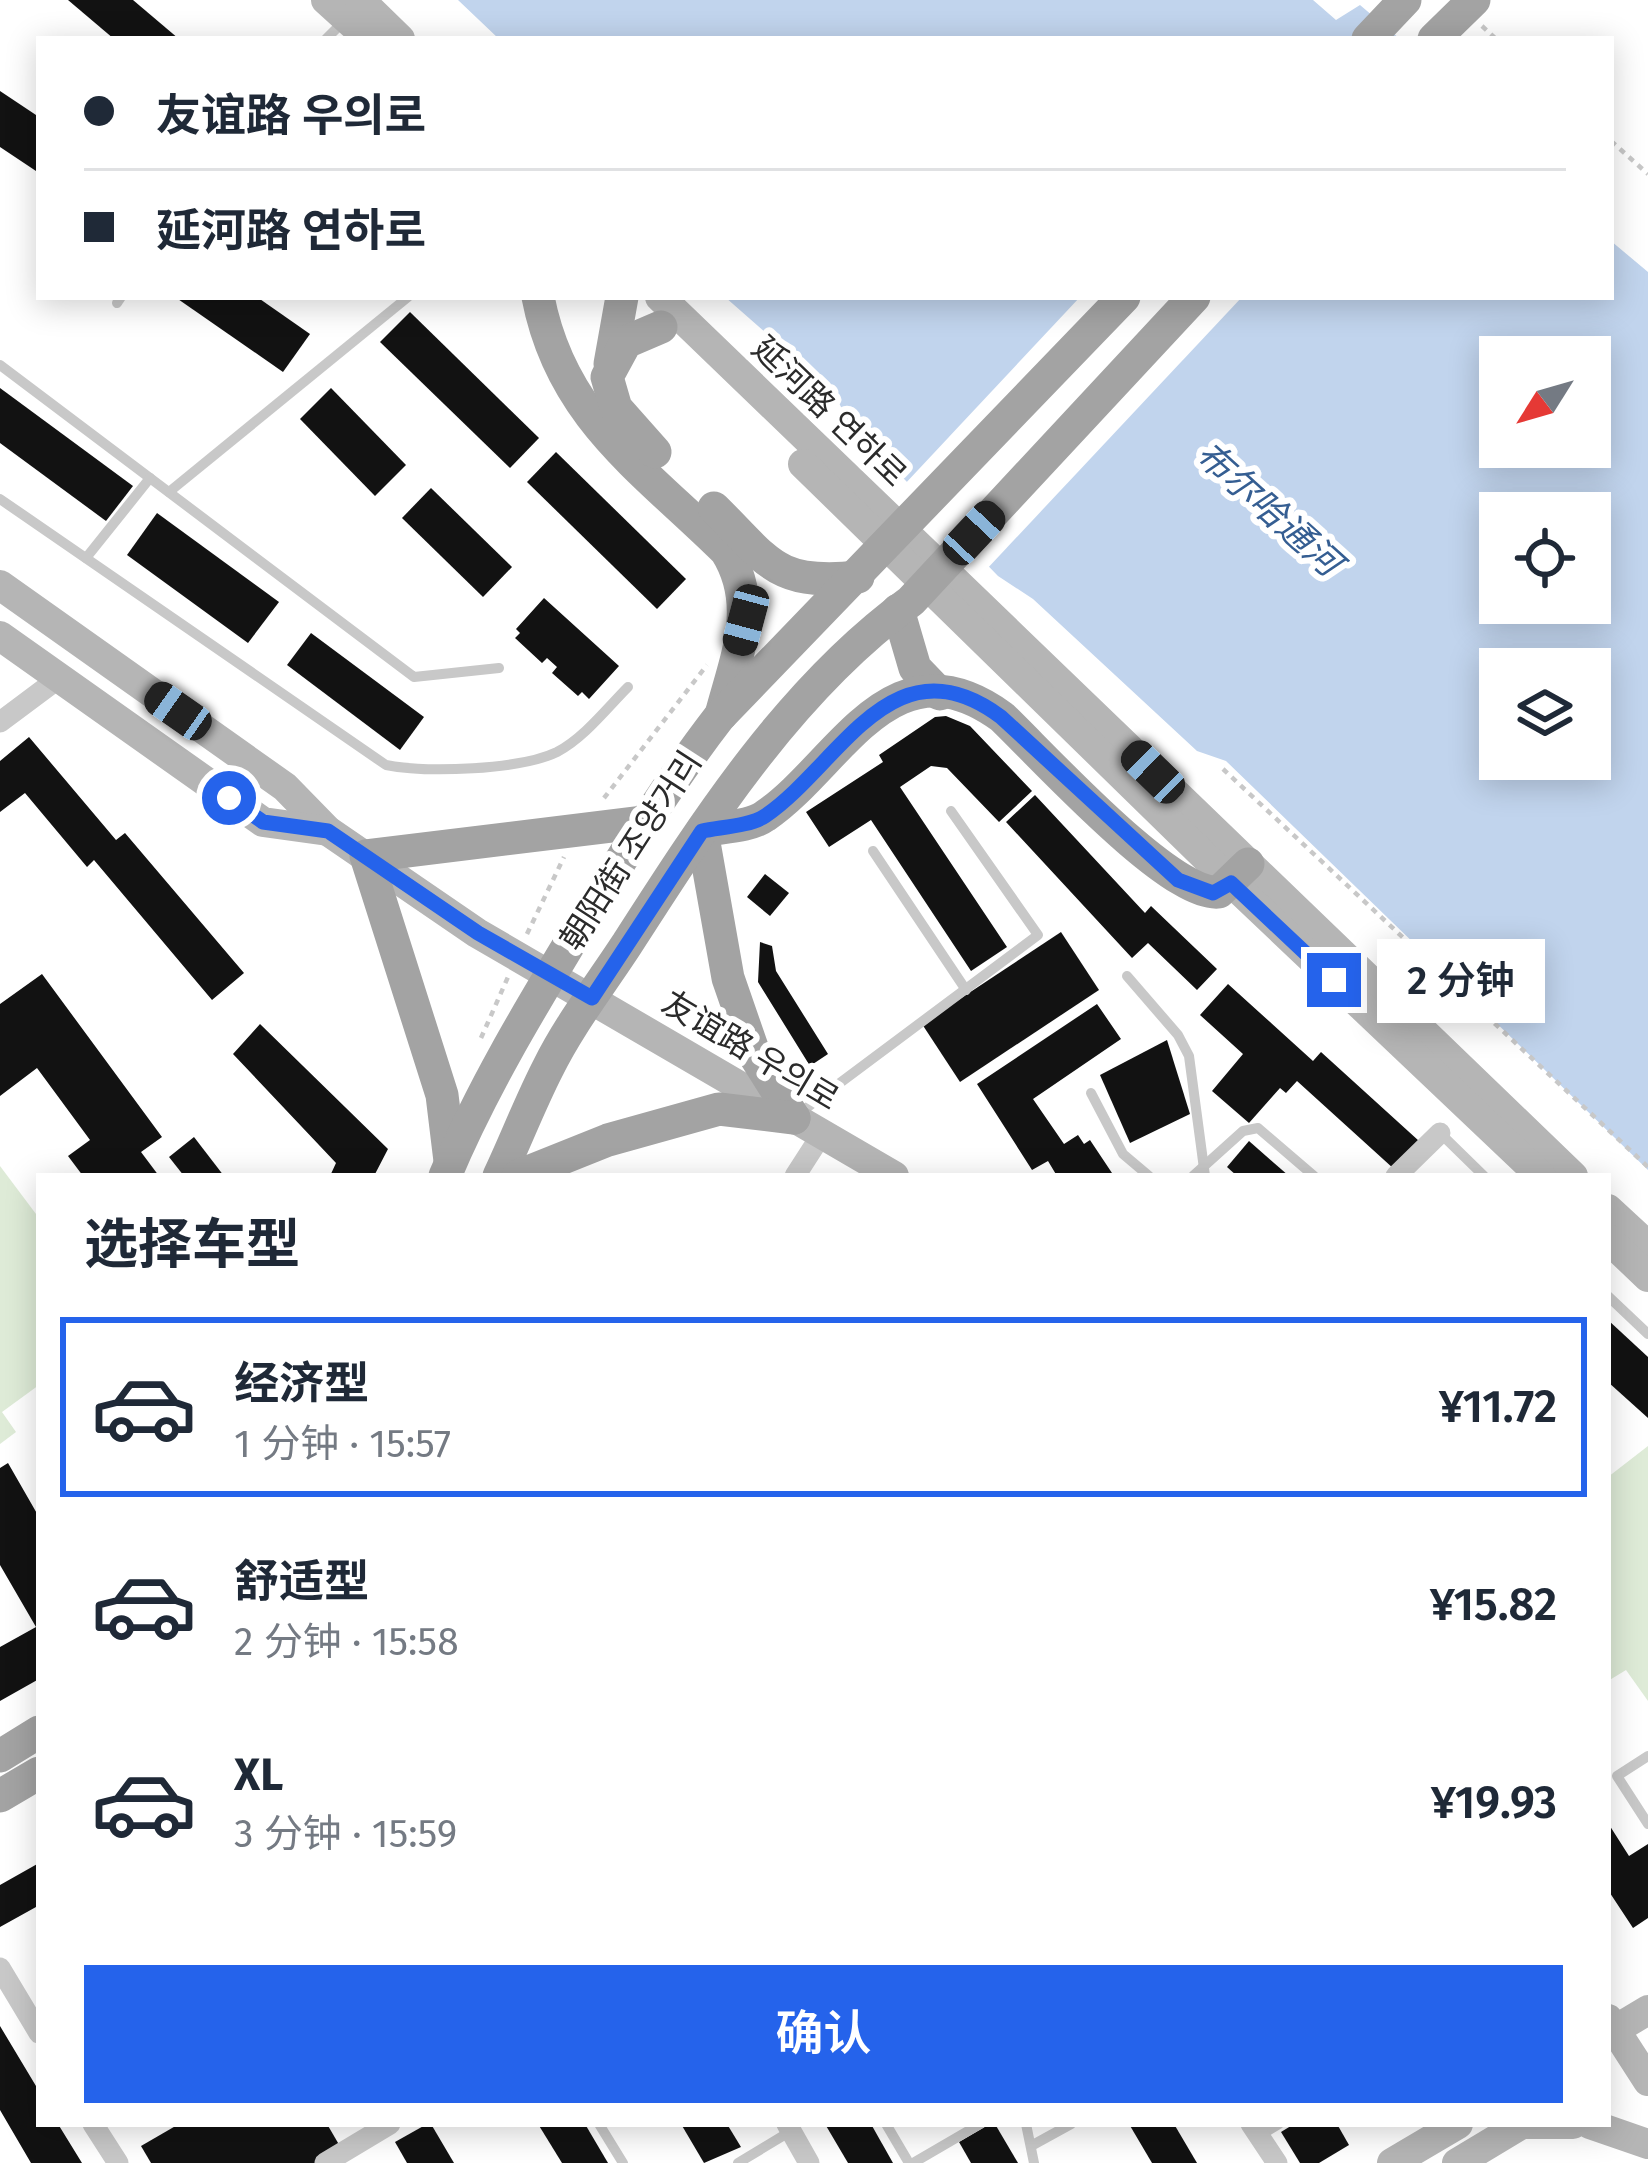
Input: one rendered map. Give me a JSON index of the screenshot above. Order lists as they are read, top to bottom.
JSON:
{
  "streets": {
    "main road": ["延河路 연하로", "朝阳街 조양거리", "友谊路 우의로"]
  },
  "crossings": [
    ["朝阳街 조양거리", "友谊路 우의로"]
  ],
  "water": ["布尔哈通河"],
  "north": "bottom left",
  "page": {
    "banner": ["友谊路 우의로", "延河路 연하로"],
    "bubble": "2 分钟",
    "heading": "选择车型",
    "list": [
      {
        "name": "经济型",
        "note": "1 分钟 · 15:57",
        "value": "¥11.72"
      },
      {
        "name": "舒适型",
        "note": "2 分钟 · 15:58",
        "value": "¥15.82"
      },
      {
        "name": "XL",
        "note": "3 分钟 · 15:59",
        "value": "¥19.93"
      }
    ],
    "buttons": "确认"
  }
}
